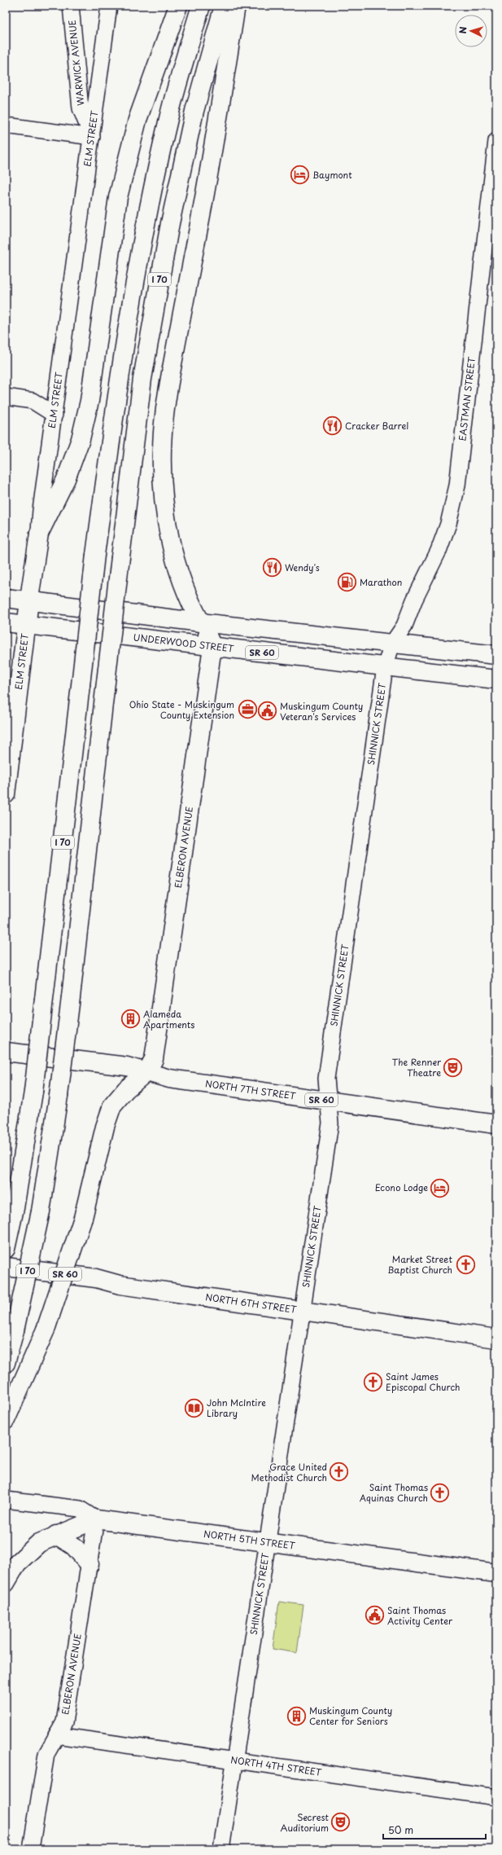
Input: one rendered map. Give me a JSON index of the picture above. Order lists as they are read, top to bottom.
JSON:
{
  "streets": {
    "main road": [
      "ELM STREET",
      "I 70",
      "UNDERWOOD STREET",
      "SR 60",
      "ELBERON AVENUE",
      "NORTH 7TH STREET",
      "NORTH 6TH STREET",
      "NORTH 5TH STREET"
    ],
    "street": [
      "WARWICK AVENUE",
      "EASTMAN STREET",
      "SHINNICK STREET",
      "NORTH 4TH STREET"
    ]
  },
  "crossings": [
    ["WARWICK AVENUE", "ELM STREET"],
    ["ELM STREET", "UNDERWOOD STREET"],
    ["EASTMAN STREET", "SHINNICK STREET"],
    ["UNDERWOOD STREET", "SHINNICK STREET"],
    ["UNDERWOOD STREET", "ELBERON AVENUE"],
    ["SR 60", "ELBERON AVENUE"],
    ["SR 60", "NORTH 7TH STREET"],
    ["SHINNICK STREET", "NORTH 7TH STREET"],
    ["SHINNICK STREET", "NORTH 6TH STREET"],
    ["SHINNICK STREET", "NORTH 5TH STREET"],
    ["SHINNICK STREET", "NORTH 4TH STREET"],
    ["ELBERON AVENUE", "NORTH 7TH STREET"],
    ["ELBERON AVENUE", "NORTH 5TH STREET"],
    ["ELBERON AVENUE", "NORTH 4TH STREET"]
  ],
  "places": {
    "hotel": ["Baymont", "Econo Lodge"],
    "restaurant": ["Cracker Barrel", "Wendy's"],
    "fuel station": ["Marathon"],
    "office": ["Ohio State - Muskingum County Extension"],
    "public building": ["Muskingum County Veteran's Services", "Saint Thomas Activity Center"],
    "building": ["Alameda Apartments", "Muskingum County Center for Seniors"],
    "theatre": ["The Renner Theatre", "Secrest Auditorium"],
    "church": [
      "Market Street Baptist Church",
      "Saint James Episcopal Church",
      "Grace United Methodist Church",
      "Saint Thomas Aquinas Church"
    ],
    "library": ["John McIntire Library"]
  },
  "scale_bar": "50 m",
  "north": "left"
}
